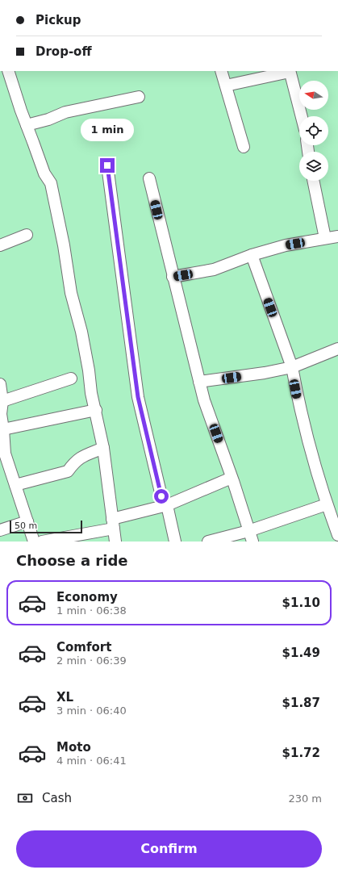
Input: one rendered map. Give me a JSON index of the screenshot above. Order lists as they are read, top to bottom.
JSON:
{
  "scale_bar": "50 m",
  "north": "left",
  "page": {
    "banner": ["Pickup", "Drop-off"],
    "bubble": "1 min",
    "scale": "50 m",
    "heading": "Choose a ride",
    "list": [
      {
        "name": "Economy",
        "note": "1 min · 06:38",
        "value": "$1.10"
      },
      {
        "name": "Comfort",
        "note": "2 min · 06:39",
        "value": "$1.49"
      },
      {
        "name": "XL",
        "note": "3 min · 06:40",
        "value": "$1.87"
      },
      {
        "name": "Moto",
        "note": "4 min · 06:41",
        "value": "$1.72"
      }
    ],
    "pay": ["Cash", "230 m"],
    "buttons": "Confirm"
  }
}
